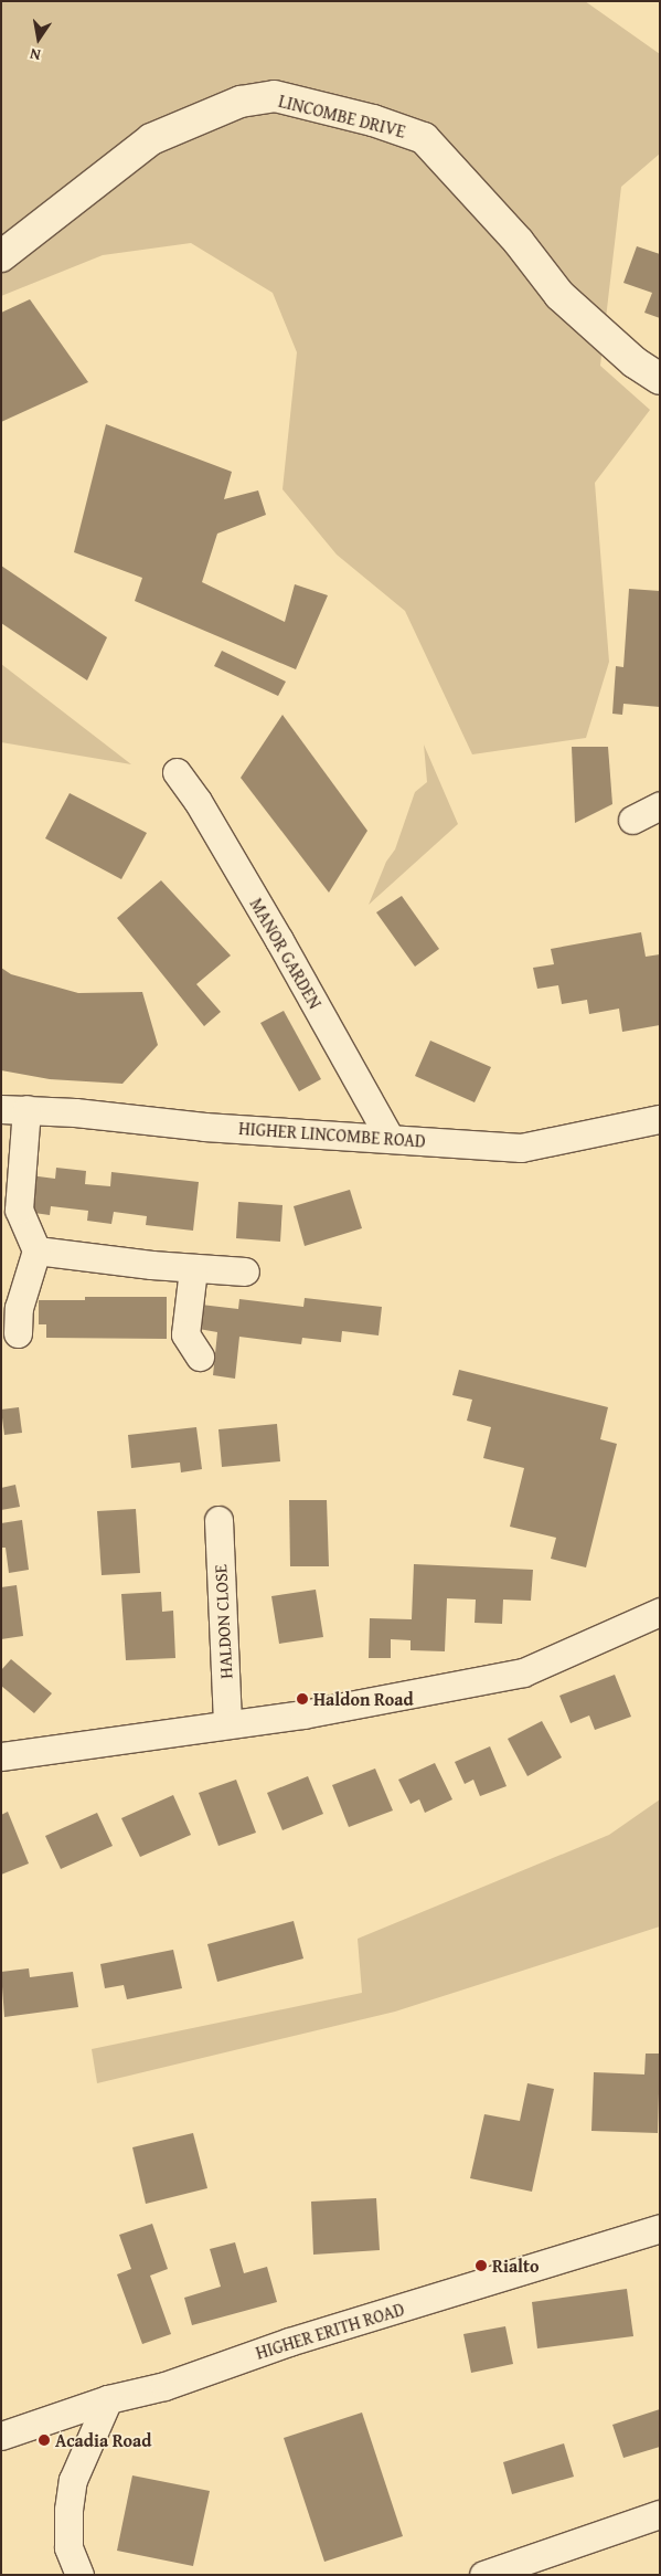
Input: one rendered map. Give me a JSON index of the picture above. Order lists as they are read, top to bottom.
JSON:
{
  "streets": {
    "street": [
      "LINCOMBE DRIVE",
      "MANOR GARDEN",
      "HIGHER LINCOMBE ROAD",
      "HALDON CLOSE",
      "HIGHER ERITH ROAD"
    ]
  },
  "crossings": [
    ["MANOR GARDEN", "HIGHER LINCOMBE ROAD"]
  ],
  "places": ["Haldon Road", "Rialto", "Acadia Road"],
  "north": "bottom"
}
